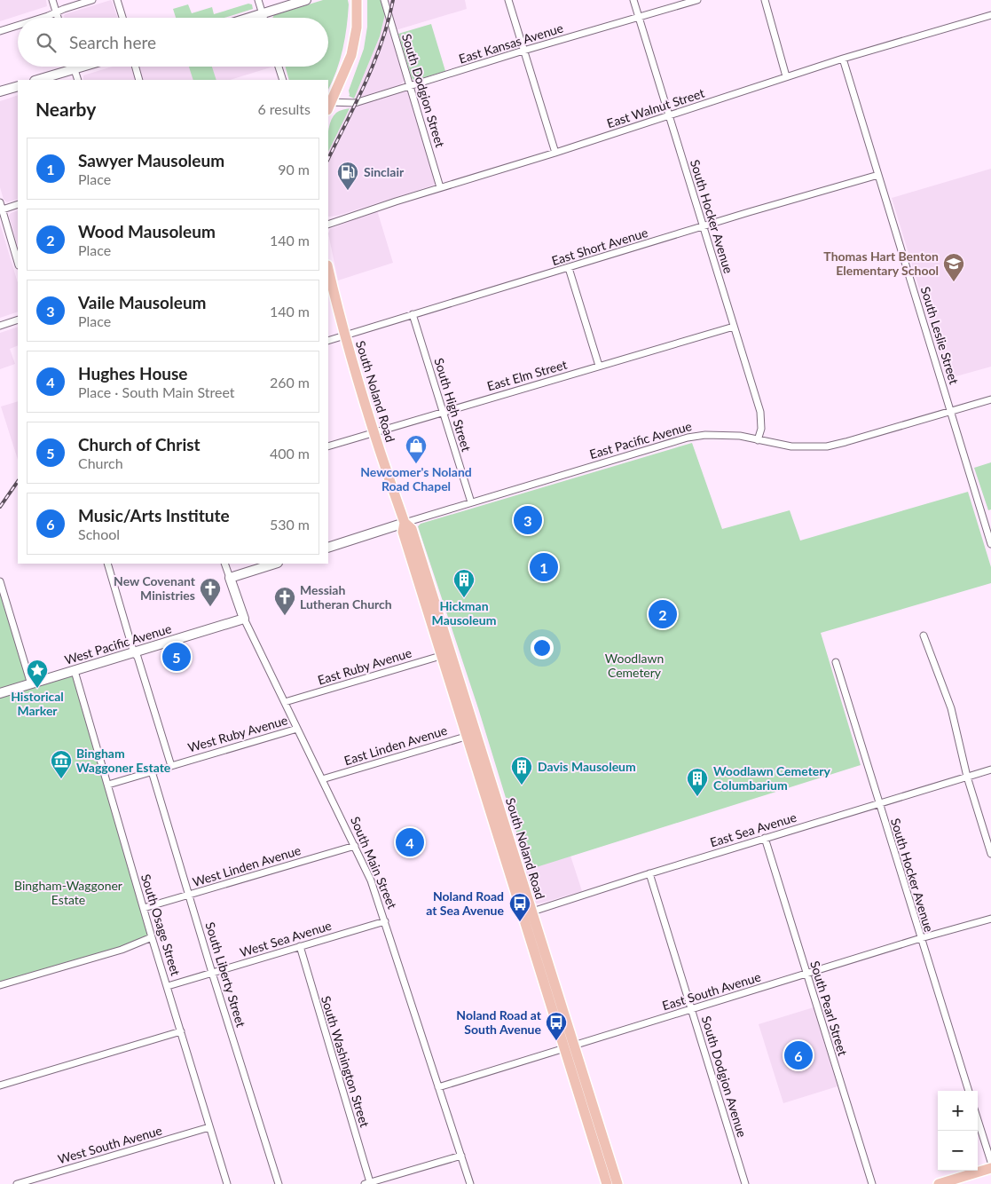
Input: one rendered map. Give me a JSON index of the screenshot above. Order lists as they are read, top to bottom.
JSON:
{
  "streets": {
    "main road": ["South Noland Road"],
    "street": [
      "East Kansas Avenue",
      "South Dodgion Street",
      "East Walnut Street",
      "South Hocker Avenue",
      "East Short Avenue",
      "South Leslie Street",
      "East Elm Street",
      "South High Street",
      "East Pacific Avenue",
      "West Pacific Avenue",
      "East Ruby Avenue",
      "West Ruby Avenue",
      "East Linden Avenue",
      "East Sea Avenue",
      "South Main Street",
      "West Linden Avenue",
      "South Osage Street",
      "West Sea Avenue",
      "South Liberty Street",
      "East South Avenue",
      "South Pearl Street",
      "South Washington Street",
      "South Dodgion Avenue",
      "West South Avenue"
    ]
  },
  "crossings": [
    ["East Kansas Avenue", "South Dodgion Street"],
    ["East Kansas Avenue", "South Hocker Avenue"],
    ["South Dodgion Street", "East Walnut Street"],
    ["East Walnut Street", "South Hocker Avenue"],
    ["East Walnut Street", "South Leslie Street"],
    ["South Hocker Avenue", "East Short Avenue"],
    ["South Hocker Avenue", "East Elm Street"],
    ["South Hocker Avenue", "East Pacific Avenue"],
    ["South Hocker Avenue", "East Sea Avenue"],
    ["South Hocker Avenue", "East South Avenue"],
    ["East Short Avenue", "South Leslie Street"],
    ["East Short Avenue", "South Noland Road"],
    ["East Short Avenue", "South High Street"],
    ["South Leslie Street", "East Pacific Avenue"],
    ["East Elm Street", "South Noland Road"],
    ["East Elm Street", "South High Street"],
    ["South Noland Road", "East Pacific Avenue"],
    ["South Noland Road", "East Ruby Avenue"],
    ["South Noland Road", "East Linden Avenue"],
    ["South Noland Road", "East Sea Avenue"],
    ["South Noland Road", "East South Avenue"],
    ["South High Street", "East Pacific Avenue"],
    ["West Pacific Avenue", "South Main Street"],
    ["West Pacific Avenue", "South Osage Street"],
    ["East Ruby Avenue", "South Main Street"],
    ["West Ruby Avenue", "South Main Street"],
    ["West Ruby Avenue", "South Osage Street"],
    ["West Ruby Avenue", "South Liberty Street"],
    ["East Linden Avenue", "South Main Street"],
    ["East Sea Avenue", "South Pearl Street"],
    ["East Sea Avenue", "South Dodgion Avenue"],
    ["South Main Street", "West Linden Avenue"],
    ["South Main Street", "West Sea Avenue"],
    ["South Main Street", "East South Avenue"],
    ["West Linden Avenue", "South Osage Street"],
    ["West Linden Avenue", "South Liberty Street"],
    ["South Osage Street", "West Sea Avenue"],
    ["South Osage Street", "West South Avenue"],
    ["West Sea Avenue", "South Liberty Street"],
    ["West Sea Avenue", "South Washington Street"],
    ["East South Avenue", "South Pearl Street"],
    ["East South Avenue", "South Dodgion Avenue"]
  ],
  "parks": ["Woodlawn Cemetery", "Bingham-Waggoner Estate"],
  "places": {
    "fuel station": ["Sinclair"],
    "school or university": ["Thomas Hart Benton Elementary School"],
    "shop": ["Newcomer's Noland Road Chapel"],
    "building": ["Hickman Mausoleum", "Davis Mausoleum", "Woodlawn Cemetery Columbarium"],
    "church": ["New Covenant Ministries", "Messiah Lutheran Church"],
    "place": ["Historical Marker"],
    "museum": ["Bingham Waggoner Estate"],
    "bus stop": ["Noland Road at Sea Avenue", "Noland Road at South Avenue"]
  },
  "page": {
    "search": "Search here",
    "heading": ["Nearby", "6 results"],
    "list": [
      {
        "mark": "1",
        "name": "Sawyer Mausoleum",
        "note": "Place",
        "value": "90 m"
      },
      {
        "mark": "2",
        "name": "Wood Mausoleum",
        "note": "Place",
        "value": "140 m"
      },
      {
        "mark": "3",
        "name": "Vaile Mausoleum",
        "note": "Place",
        "value": "140 m"
      },
      {
        "mark": "4",
        "name": "Hughes House",
        "note": "Place · South Main Street",
        "value": "260 m"
      },
      {
        "mark": "5",
        "name": "Church of Christ",
        "note": "Church",
        "value": "400 m"
      },
      {
        "mark": "6",
        "name": "Music/Arts Institute",
        "note": "School",
        "value": "530 m"
      }
    ],
    "pins": [
      "3",
      "1",
      "2",
      "5",
      "4",
      "6"
    ],
    "map_buttons": ["+", "−"]
  }
}
